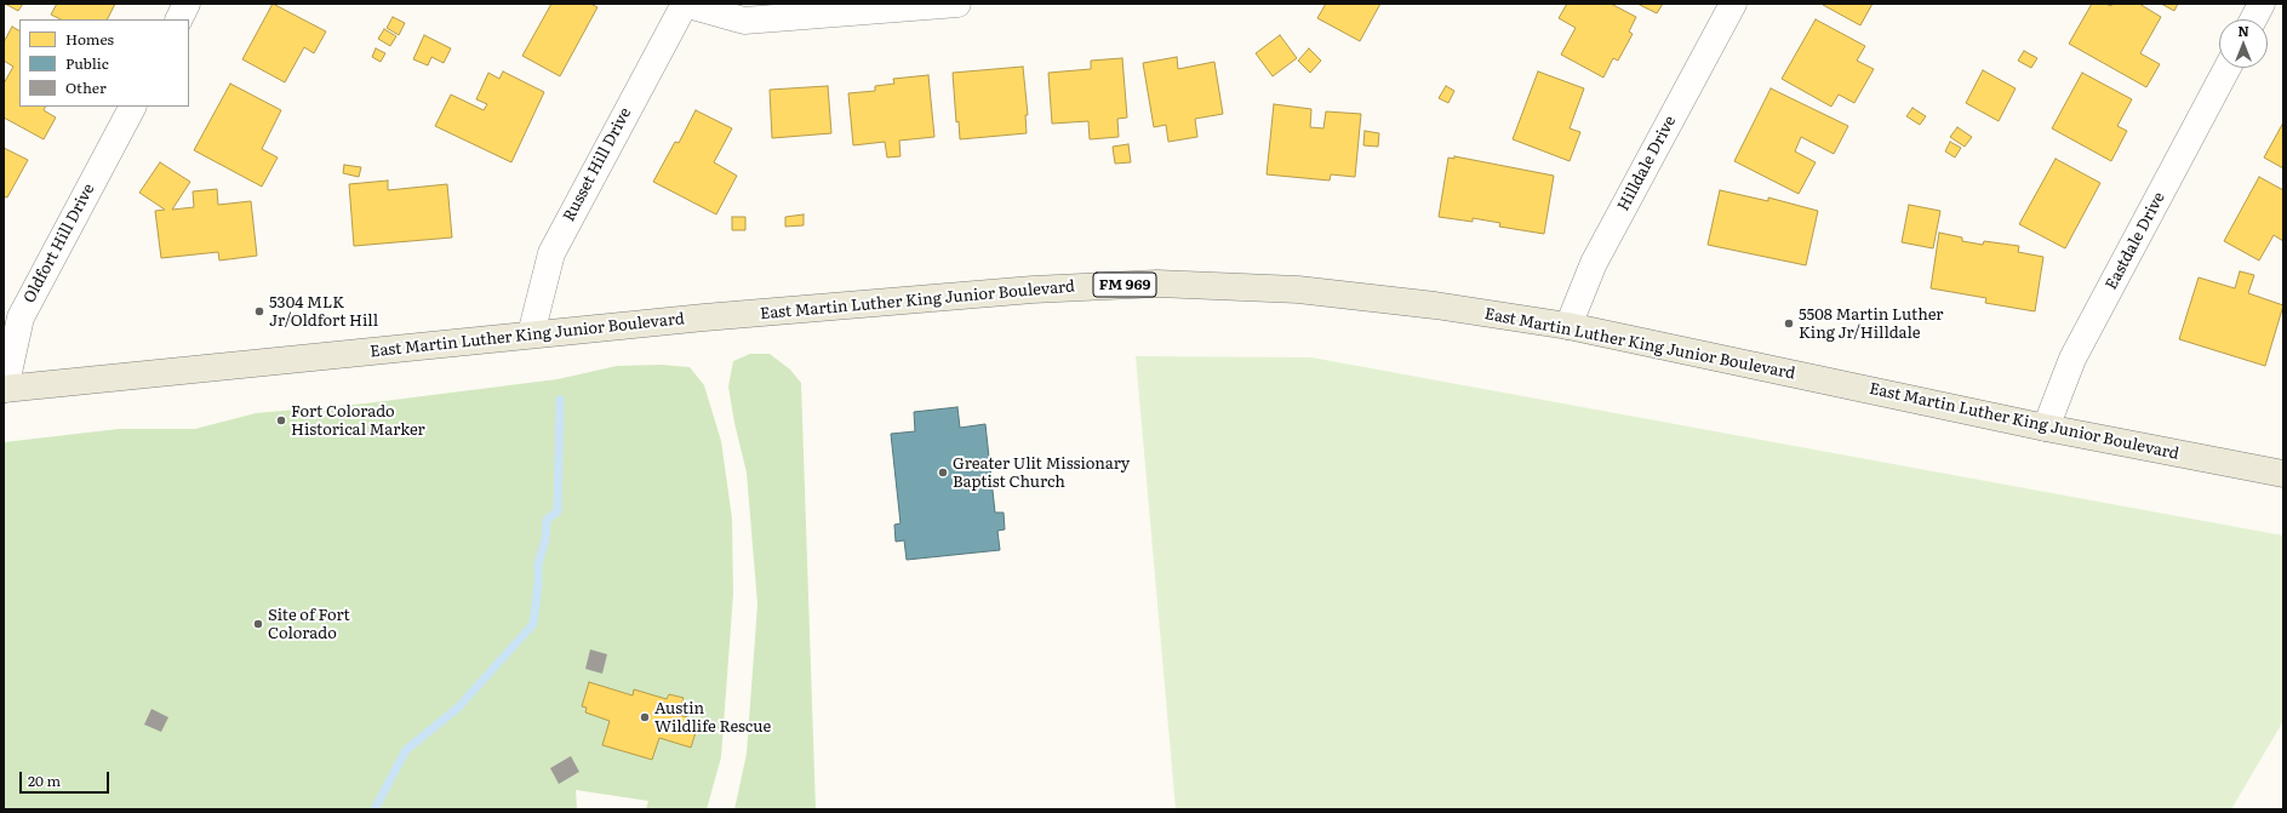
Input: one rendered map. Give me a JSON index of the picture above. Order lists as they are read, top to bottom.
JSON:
{
  "streets": {
    "main road": ["FM 969", "East Martin Luther King Junior Boulevard"],
    "street": [
      "Hilldale Drive",
      "Russet Hill Drive",
      "Eastdale Drive",
      "Oldfort Hill Drive"
    ]
  },
  "crossings": [
    ["Hilldale Drive", "East Martin Luther King Junior Boulevard"],
    ["Russet Hill Drive", "East Martin Luther King Junior Boulevard"],
    ["Eastdale Drive", "East Martin Luther King Junior Boulevard"],
    ["Oldfort Hill Drive", "East Martin Luther King Junior Boulevard"]
  ],
  "places": [
    "5304 MLK Jr/Oldfort Hill",
    "5508 Martin Luther King Jr/Hilldale",
    "Fort Colorado Historical Marker",
    "Greater Ulit Missionary Baptist Church",
    "Site of Fort Colorado",
    "Austin Wildlife Rescue"
  ],
  "legend": ["Homes", "Public", "Other"],
  "scale_bar": "20 m",
  "north": "top"
}
